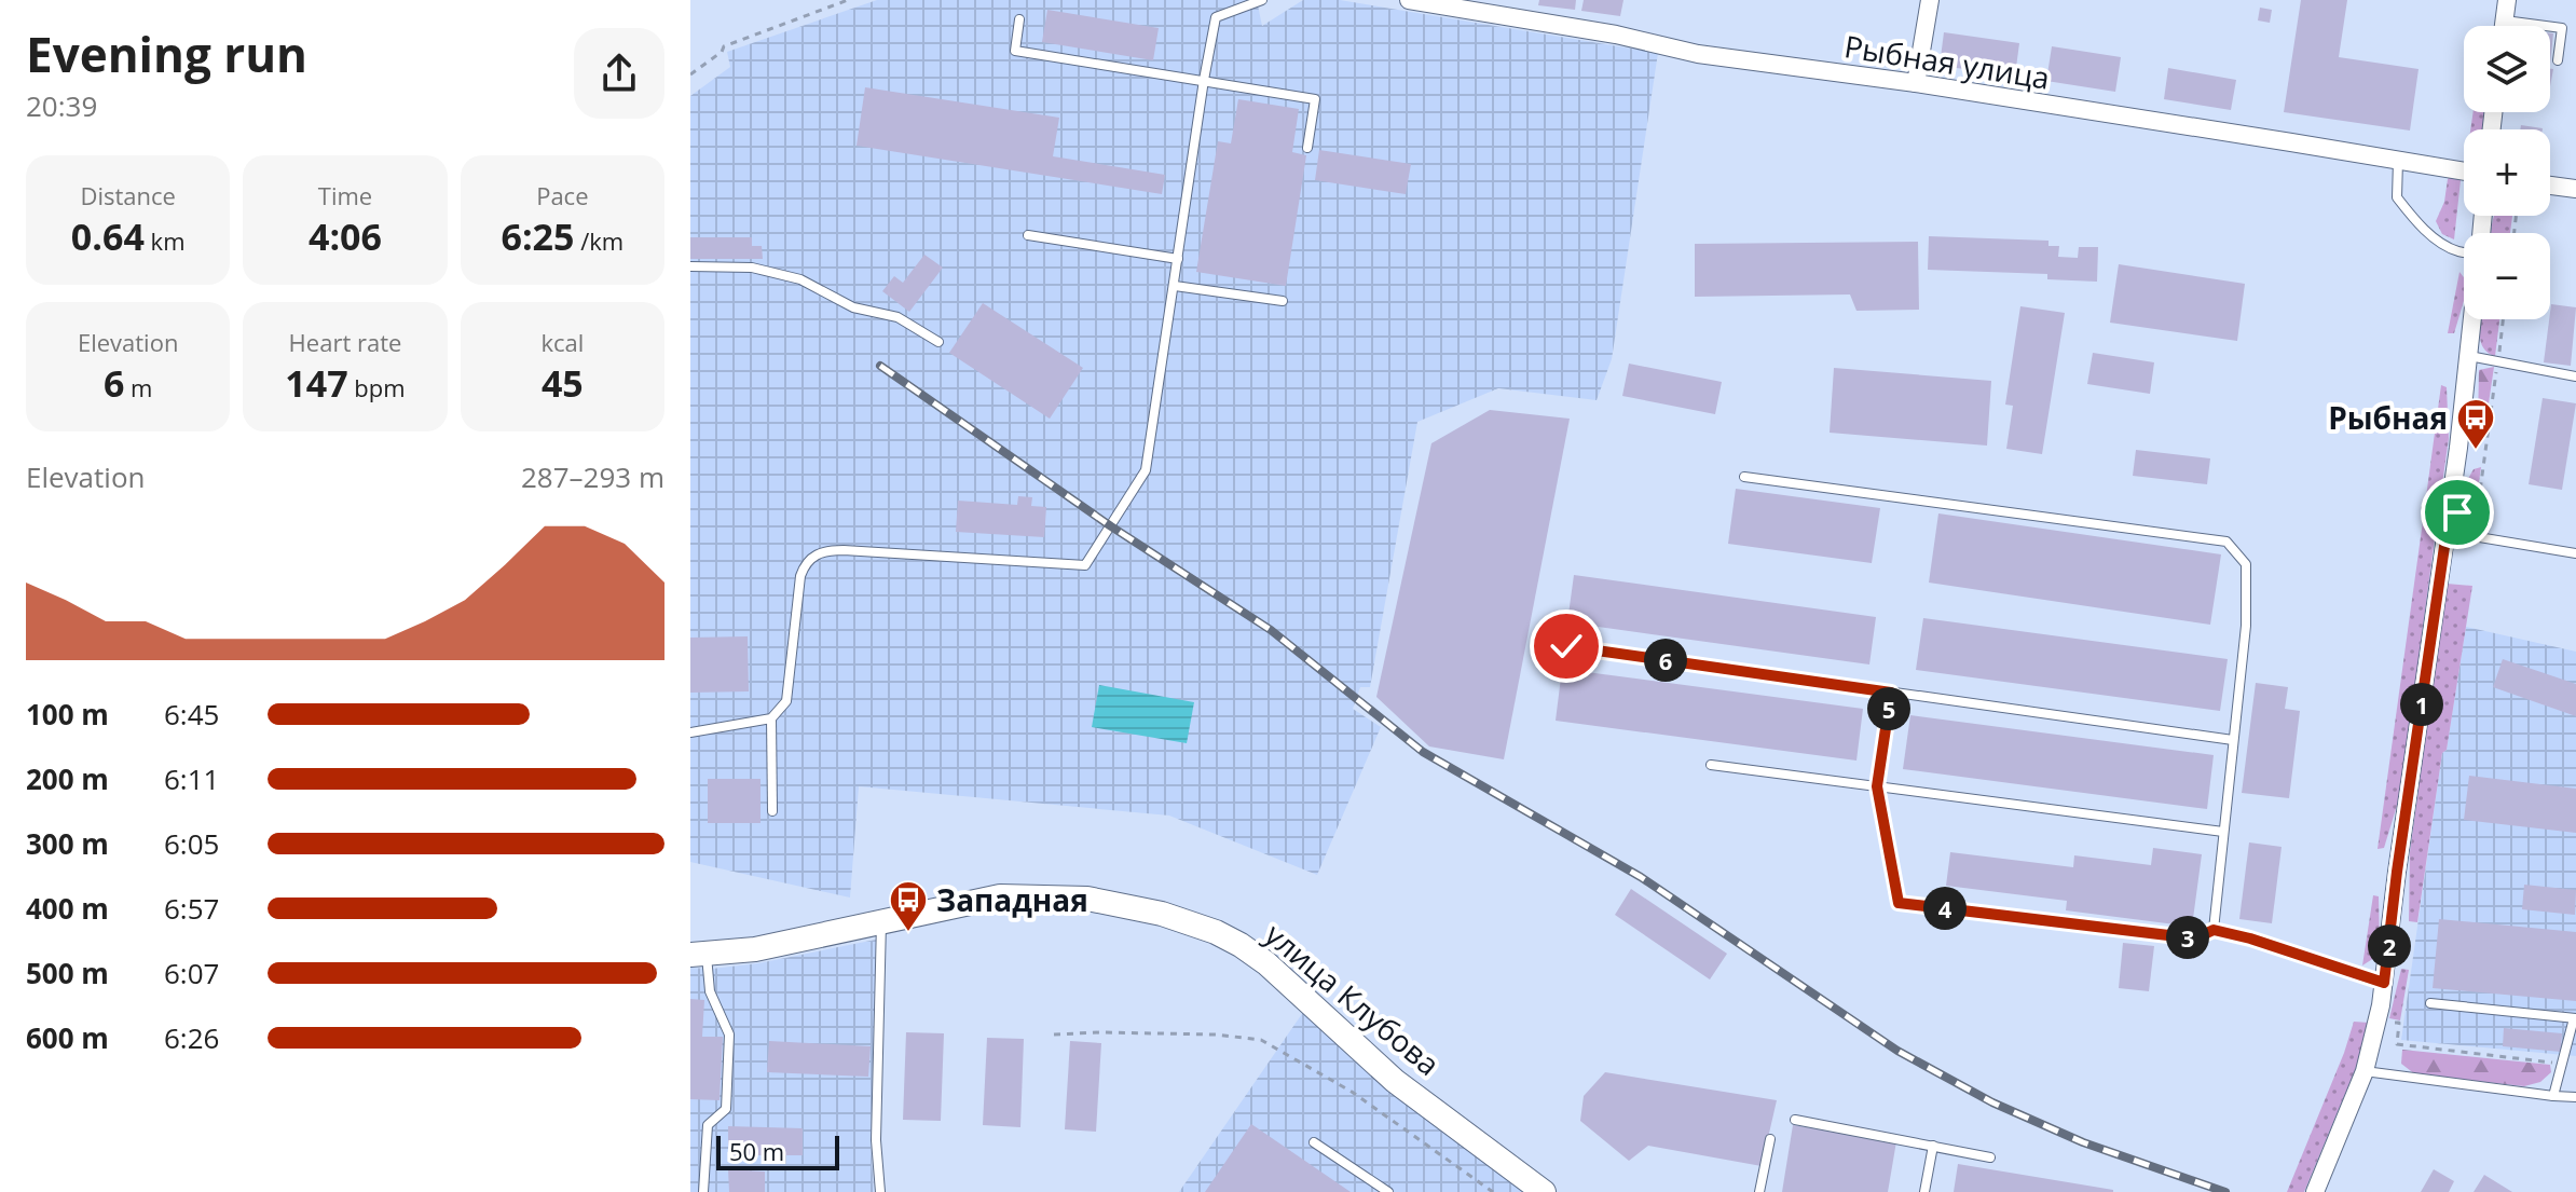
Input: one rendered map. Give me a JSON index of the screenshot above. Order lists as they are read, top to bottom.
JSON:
{
  "streets": {
    "main road": ["улица Клубова"],
    "street": ["Рыбная улица"]
  },
  "places": {
    "bus stop": ["Рыбная", "Западная"]
  },
  "scale_bar": "50 m",
  "page": {
    "heading": ["Evening run", "20:39"],
    "map_buttons": ["+", "−"],
    "stats": [
      ["Distance", "0.64 km"],
      ["Time", "4:06"],
      ["Pace", "6:25 /km"],
      ["Elevation", "6 m"],
      ["Heart rate", "147 bpm"],
      ["kcal", "45"]
    ],
    "chart": ["Elevation", "287–293 m"],
    "pins": [
      "6",
      "1",
      "5",
      "4",
      "3",
      "2"
    ],
    "list": [
      {
        "name": "100 m",
        "note": "6:45"
      },
      {
        "name": "200 m",
        "note": "6:11"
      },
      {
        "name": "300 m",
        "note": "6:05"
      },
      {
        "name": "400 m",
        "note": "6:57"
      },
      {
        "name": "500 m",
        "note": "6:07"
      },
      {
        "name": "600 m",
        "note": "6:26"
      }
    ],
    "scale": "50 m"
  }
}
